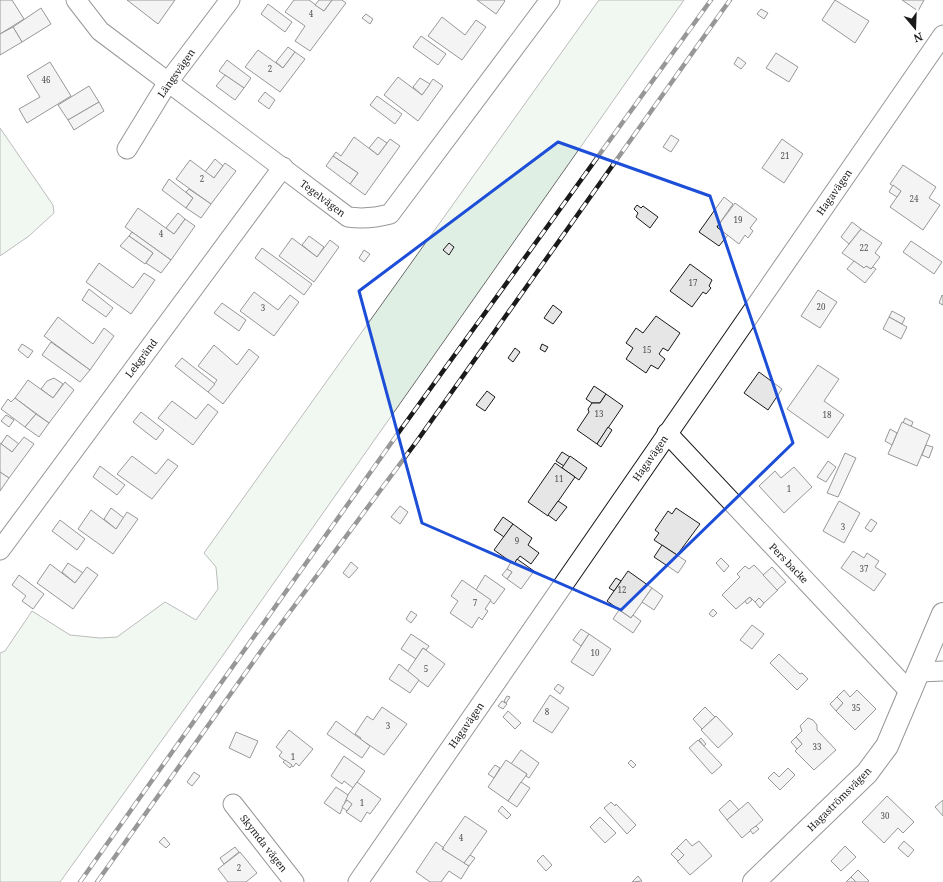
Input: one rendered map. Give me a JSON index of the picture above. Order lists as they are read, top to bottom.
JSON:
{
  "streets": {
    "street": [
      "Längsvägen",
      "Hagavägen",
      "Tegelvägen",
      "Lekgränd",
      "Pers backe",
      "Hagaströmsvägen",
      "Skymda vägen"
    ]
  },
  "crossings": [
    ["Längsvägen", "Tegelvägen"],
    ["Hagavägen", "Pers backe"],
    ["Tegelvägen", "Lekgränd"],
    ["Pers backe", "Hagaströmsvägen"]
  ],
  "house_numbers": [
    "4",
    "2",
    "46",
    "21",
    "2",
    "24",
    "19",
    "4",
    "22",
    "17",
    "20",
    "3",
    "15",
    "13",
    "18",
    "11",
    "1",
    "3",
    "9",
    "37",
    "12",
    "7",
    "10",
    "5",
    "35",
    "8",
    "3",
    "33",
    "1",
    "1",
    "30",
    "4",
    "2"
  ],
  "north": "bottom"
}
